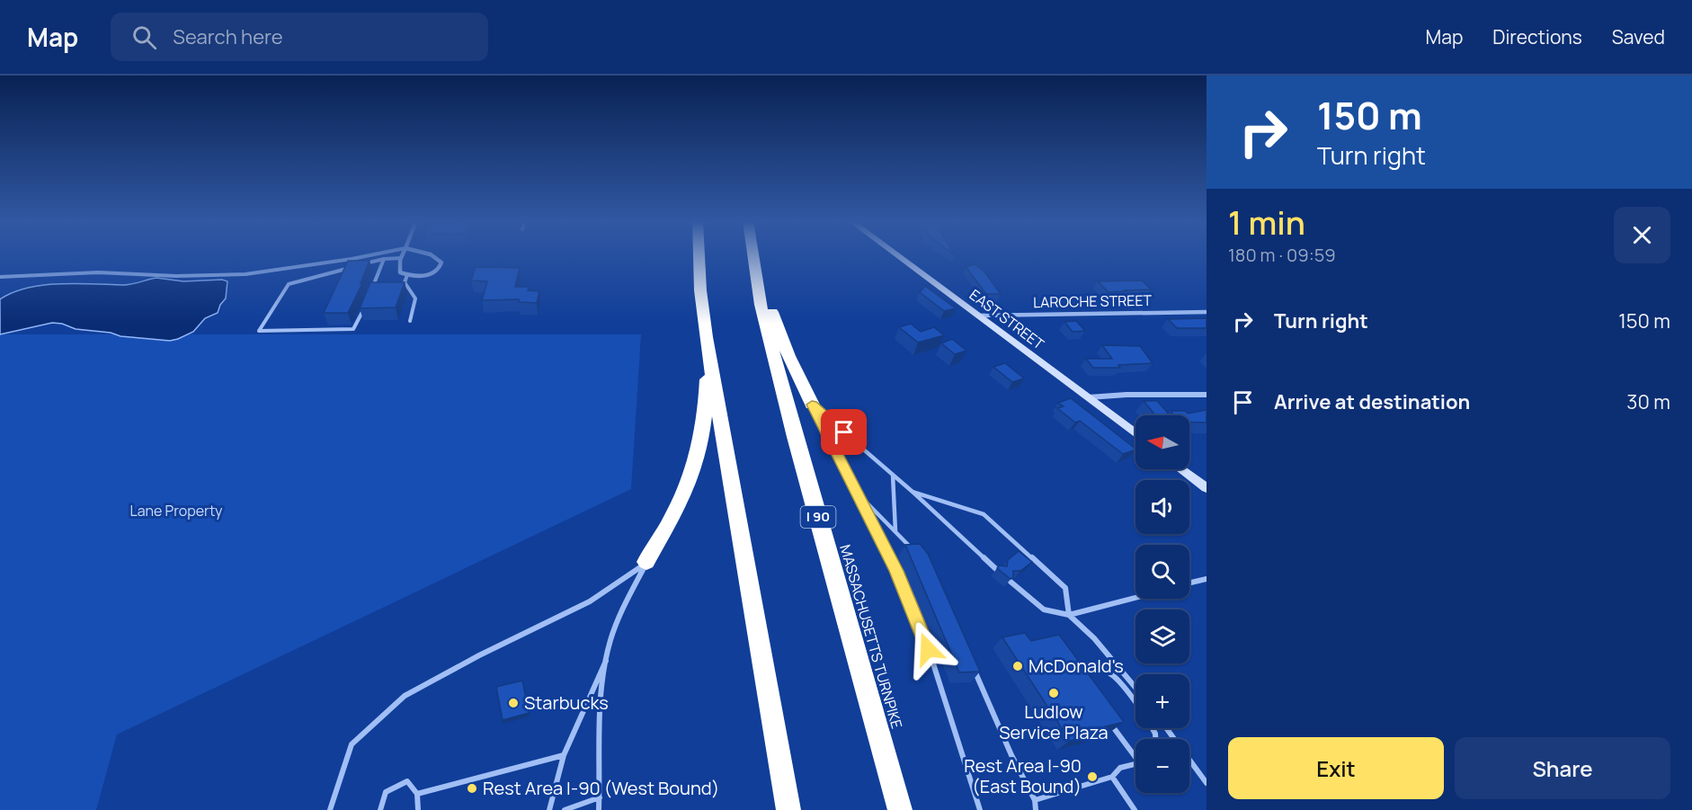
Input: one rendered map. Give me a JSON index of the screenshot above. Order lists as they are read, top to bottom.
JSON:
{
  "streets": {
    "highway": ["I 90", "MASSACHUSETTS TURNPIKE"],
    "main road": ["EAST STREET"],
    "street": ["LAROCHE STREET"]
  },
  "crossings": [
    ["LAROCHE STREET", "EAST STREET"]
  ],
  "parks": ["Lane Property"],
  "places": [
    "McDonald's",
    "Ludlow Service Plaza",
    "Starbucks",
    "Rest Area I-90 (East Bound)",
    "Rest Area I-90 (West Bound)"
  ],
  "north": "left",
  "page": {
    "header": "Map",
    "search": "Search here",
    "nav": ["Map", "Directions", "Saved"],
    "turn": ["150 m", "Turn right"],
    "heading": ["1 min", "180 m · 09:59"],
    "list": [
      {
        "name": "Turn right",
        "value": "150 m"
      },
      {
        "name": "Arrive at destination",
        "value": "30 m"
      }
    ],
    "map_buttons": ["+", "−"],
    "buttons": ["Exit", "Share"]
  }
}
